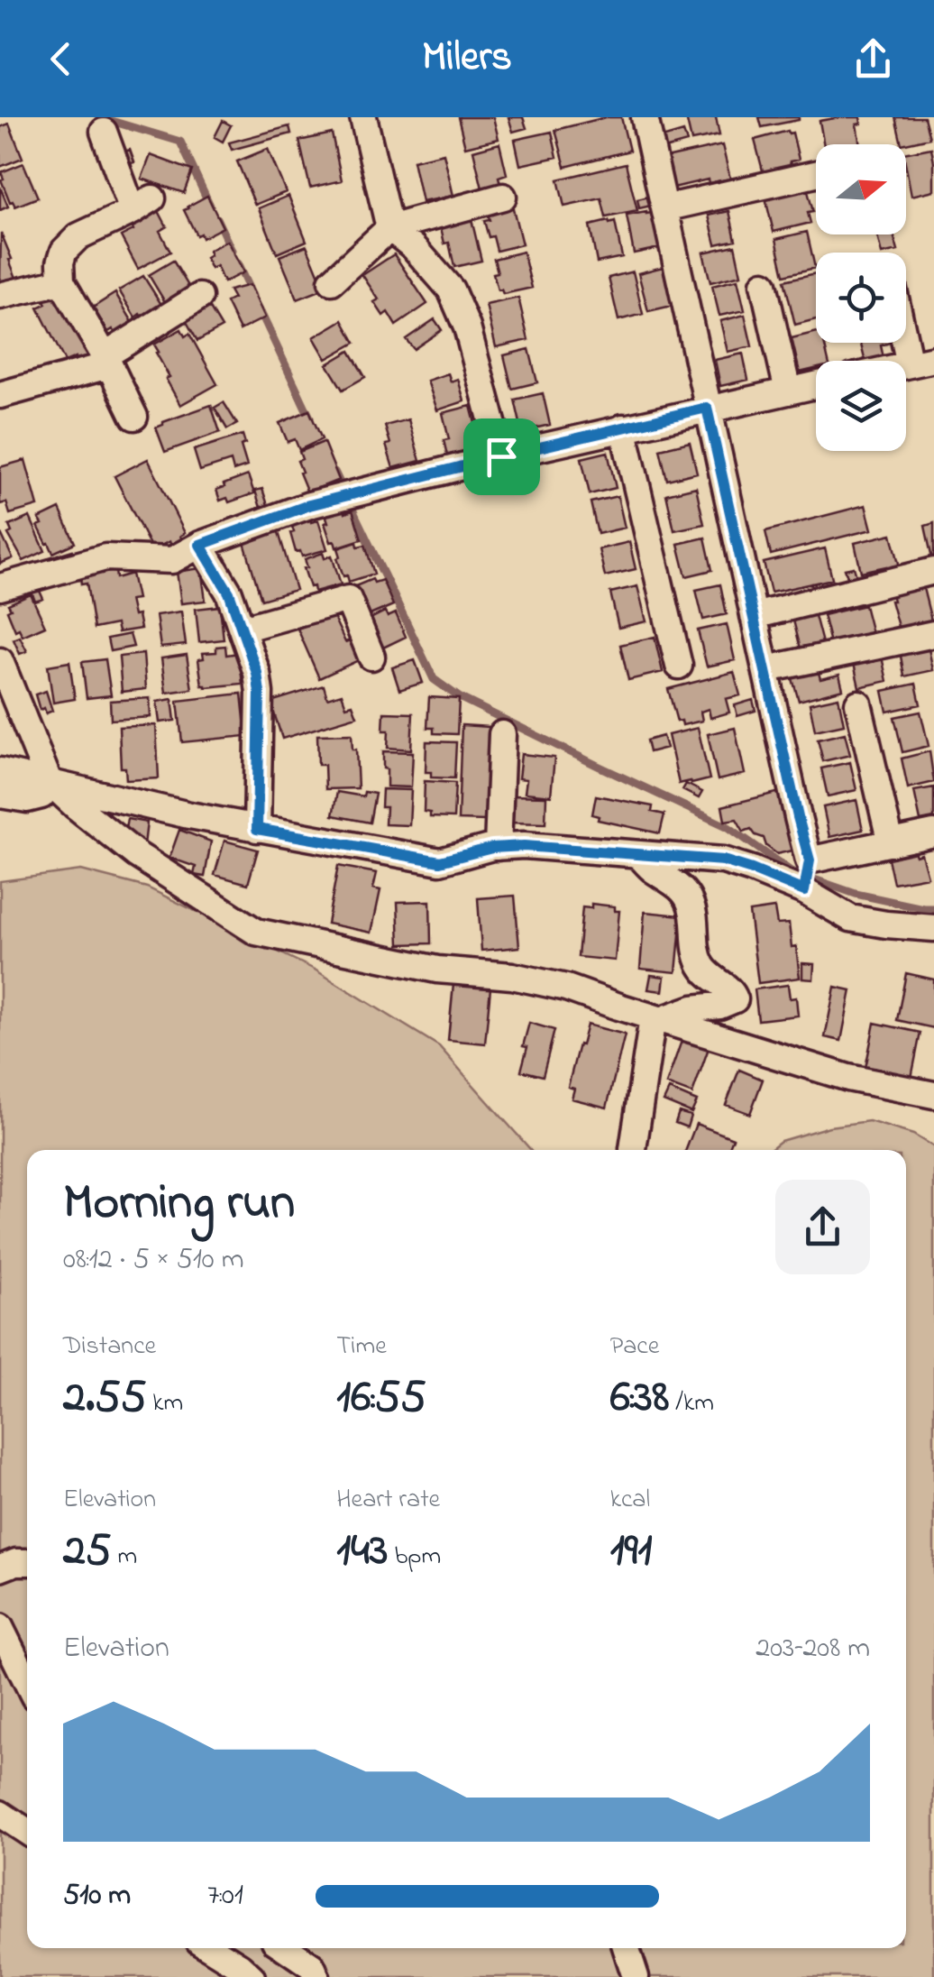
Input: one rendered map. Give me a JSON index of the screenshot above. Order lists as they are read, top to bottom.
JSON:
{
  "north": "right",
  "page": {
    "header": "Milers",
    "heading": ["Morning run", "08:12 · 5 × 510 m"],
    "stats": [
      ["Distance", "2.55 km"],
      ["Time", "16:55"],
      ["Pace", "6:38 /km"],
      ["Elevation", "25 m"],
      ["Heart rate", "143 bpm"],
      ["kcal", "191"]
    ],
    "chart": ["Elevation", "203–208 m"],
    "list": [
      {
        "name": "510 m",
        "note": "7:01"
      }
    ]
  }
}
